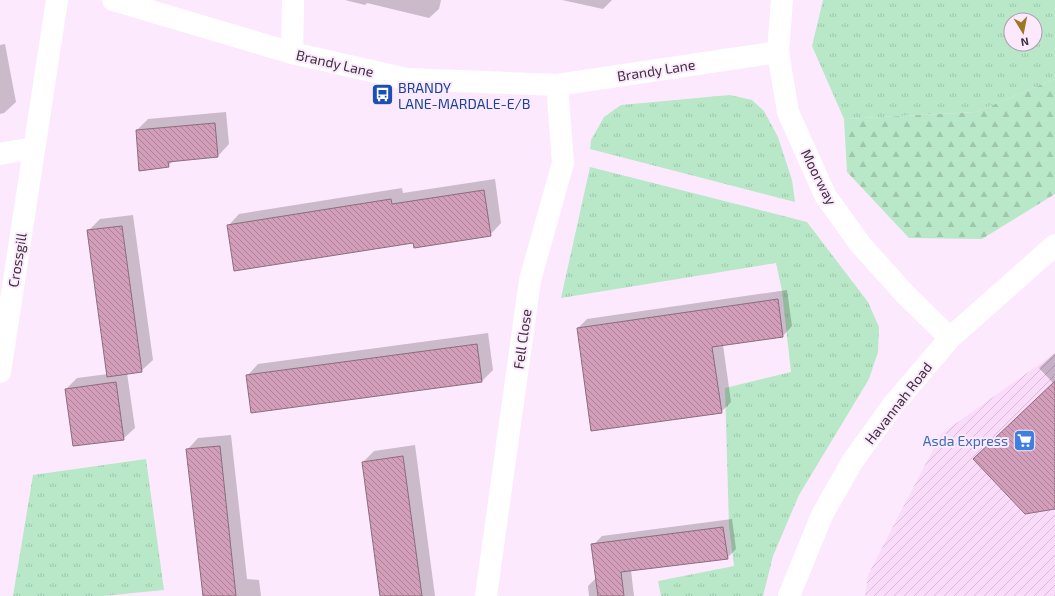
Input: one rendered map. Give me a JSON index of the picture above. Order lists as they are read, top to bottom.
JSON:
{
  "streets": {
    "street": [
      "Brandy Lane",
      "Moorway",
      "Crossgill",
      "Fell Close",
      "Havannah Road"
    ]
  },
  "crossings": [
    ["Brandy Lane", "Moorway"],
    ["Brandy Lane", "Fell Close"],
    ["Moorway", "Havannah Road"]
  ],
  "places": {
    "bus stop": ["BRANDY LANE-MARDALE-E/B"],
    "supermarket": ["Asda Express"]
  },
  "north": "bottom"
}
